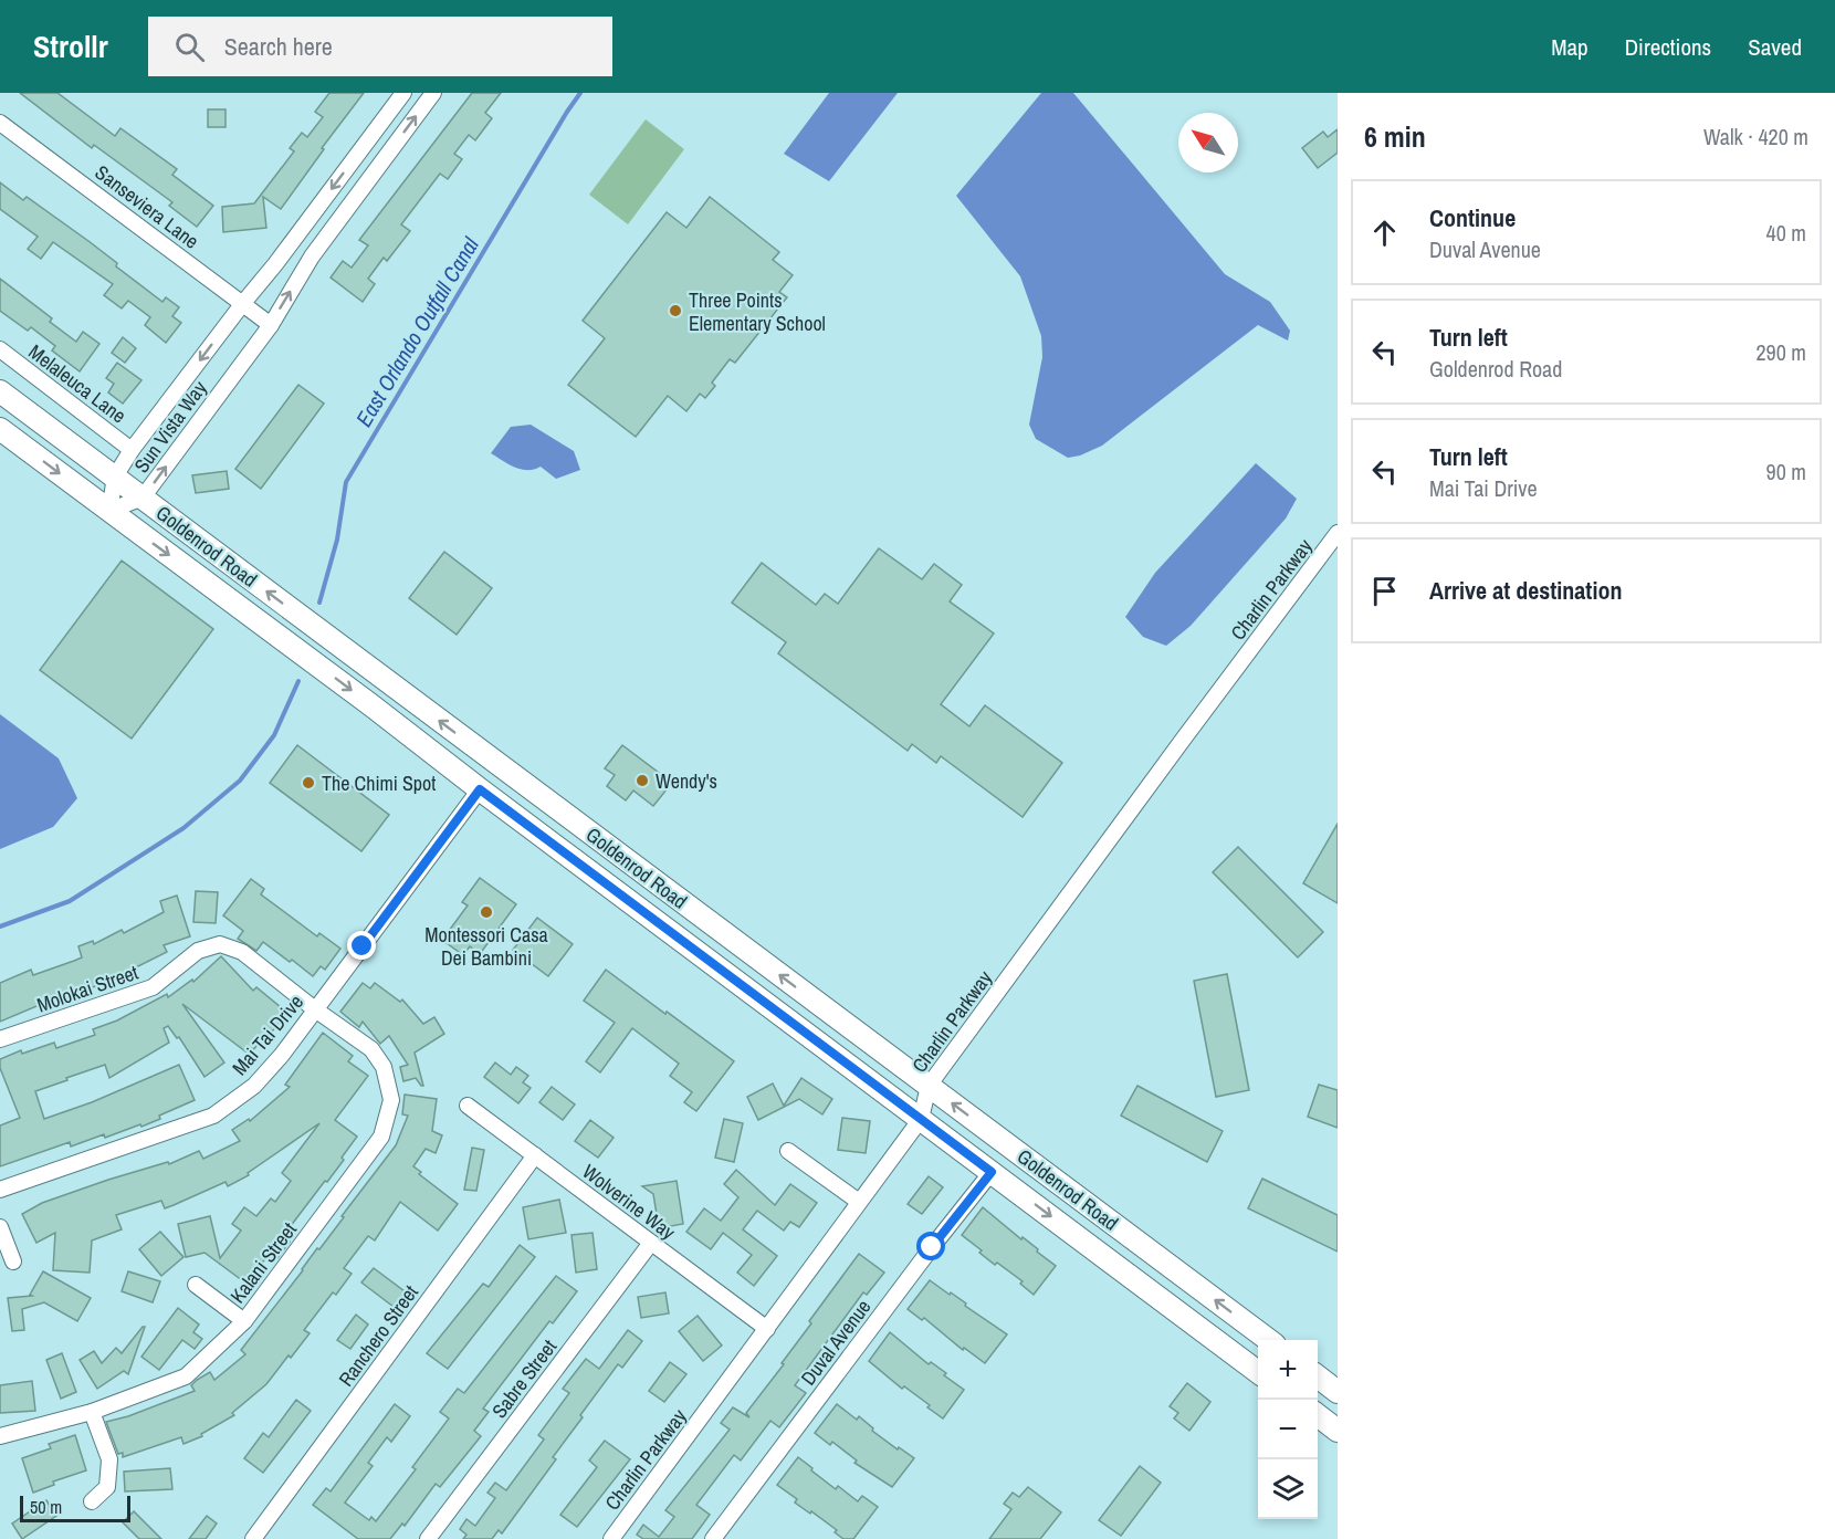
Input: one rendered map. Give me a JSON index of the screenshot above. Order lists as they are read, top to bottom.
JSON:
{
  "streets": {
    "main road": ["Goldenrod Road"],
    "street": [
      "Sanseviera Lane",
      "Melaleuca Lane",
      "Sun Vista Way",
      "Charlin Parkway",
      "Molokai Street",
      "Mai Tai Drive",
      "Wolverine Way",
      "Kalani Street",
      "Ranchero Street",
      "Duval Avenue",
      "Sabre Street"
    ]
  },
  "crossings": [
    ["Sanseviera Lane", "Sun Vista Way"],
    ["Melaleuca Lane", "Sun Vista Way"],
    ["Sun Vista Way", "Goldenrod Road"],
    ["Goldenrod Road", "Charlin Parkway"],
    ["Goldenrod Road", "Mai Tai Drive"],
    ["Goldenrod Road", "Duval Avenue"],
    ["Charlin Parkway", "Wolverine Way"],
    ["Molokai Street", "Mai Tai Drive"],
    ["Molokai Street", "Kalani Street"],
    ["Mai Tai Drive", "Kalani Street"],
    ["Wolverine Way", "Ranchero Street"],
    ["Wolverine Way", "Sabre Street"]
  ],
  "water": ["East Orlando Outfall Canal"],
  "places": [
    "Three Points Elementary School",
    "Wendy's",
    "The Chimi Spot",
    "Montessori Casa Dei Bambini"
  ],
  "scale_bar": "50 m",
  "north": "top left",
  "page": {
    "header": "Strollr",
    "search": "Search here",
    "nav": ["Map", "Directions", "Saved"],
    "heading": ["6 min", "Walk · 420 m"],
    "list": [
      ["Continue", "Duval Avenue", "40 m"],
      ["Turn left", "Goldenrod Road", "290 m"],
      ["Turn left", "Mai Tai Drive", "90 m"],
      "Arrive at destination"
    ],
    "map_buttons": ["+", "−"],
    "scale": "50 m"
  }
}
